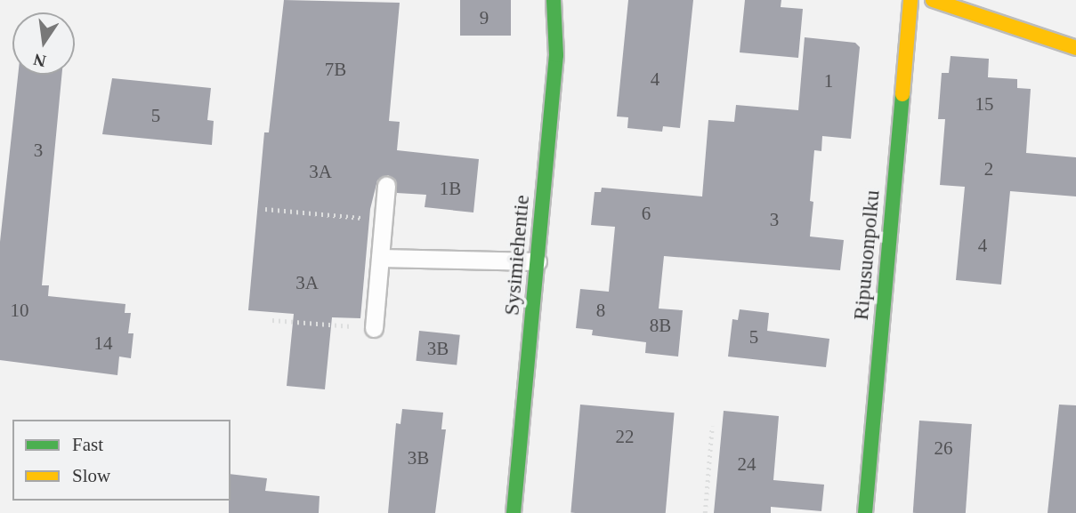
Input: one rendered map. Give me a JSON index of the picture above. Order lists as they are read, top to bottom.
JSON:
{
  "streets": {
    "street": ["Sysimiehentie", "Ripusuonpolku"]
  },
  "house_numbers": [
    "9",
    "7B",
    "4",
    "1",
    "15",
    "5",
    "3",
    "2",
    "3A",
    "1B",
    "6",
    "3",
    "4",
    "3A",
    "10",
    "8",
    "8B",
    "5",
    "14",
    "3B",
    "22",
    "26",
    "3B",
    "24"
  ],
  "legend": ["Fast", "Slow"],
  "north": "bottom"
}
